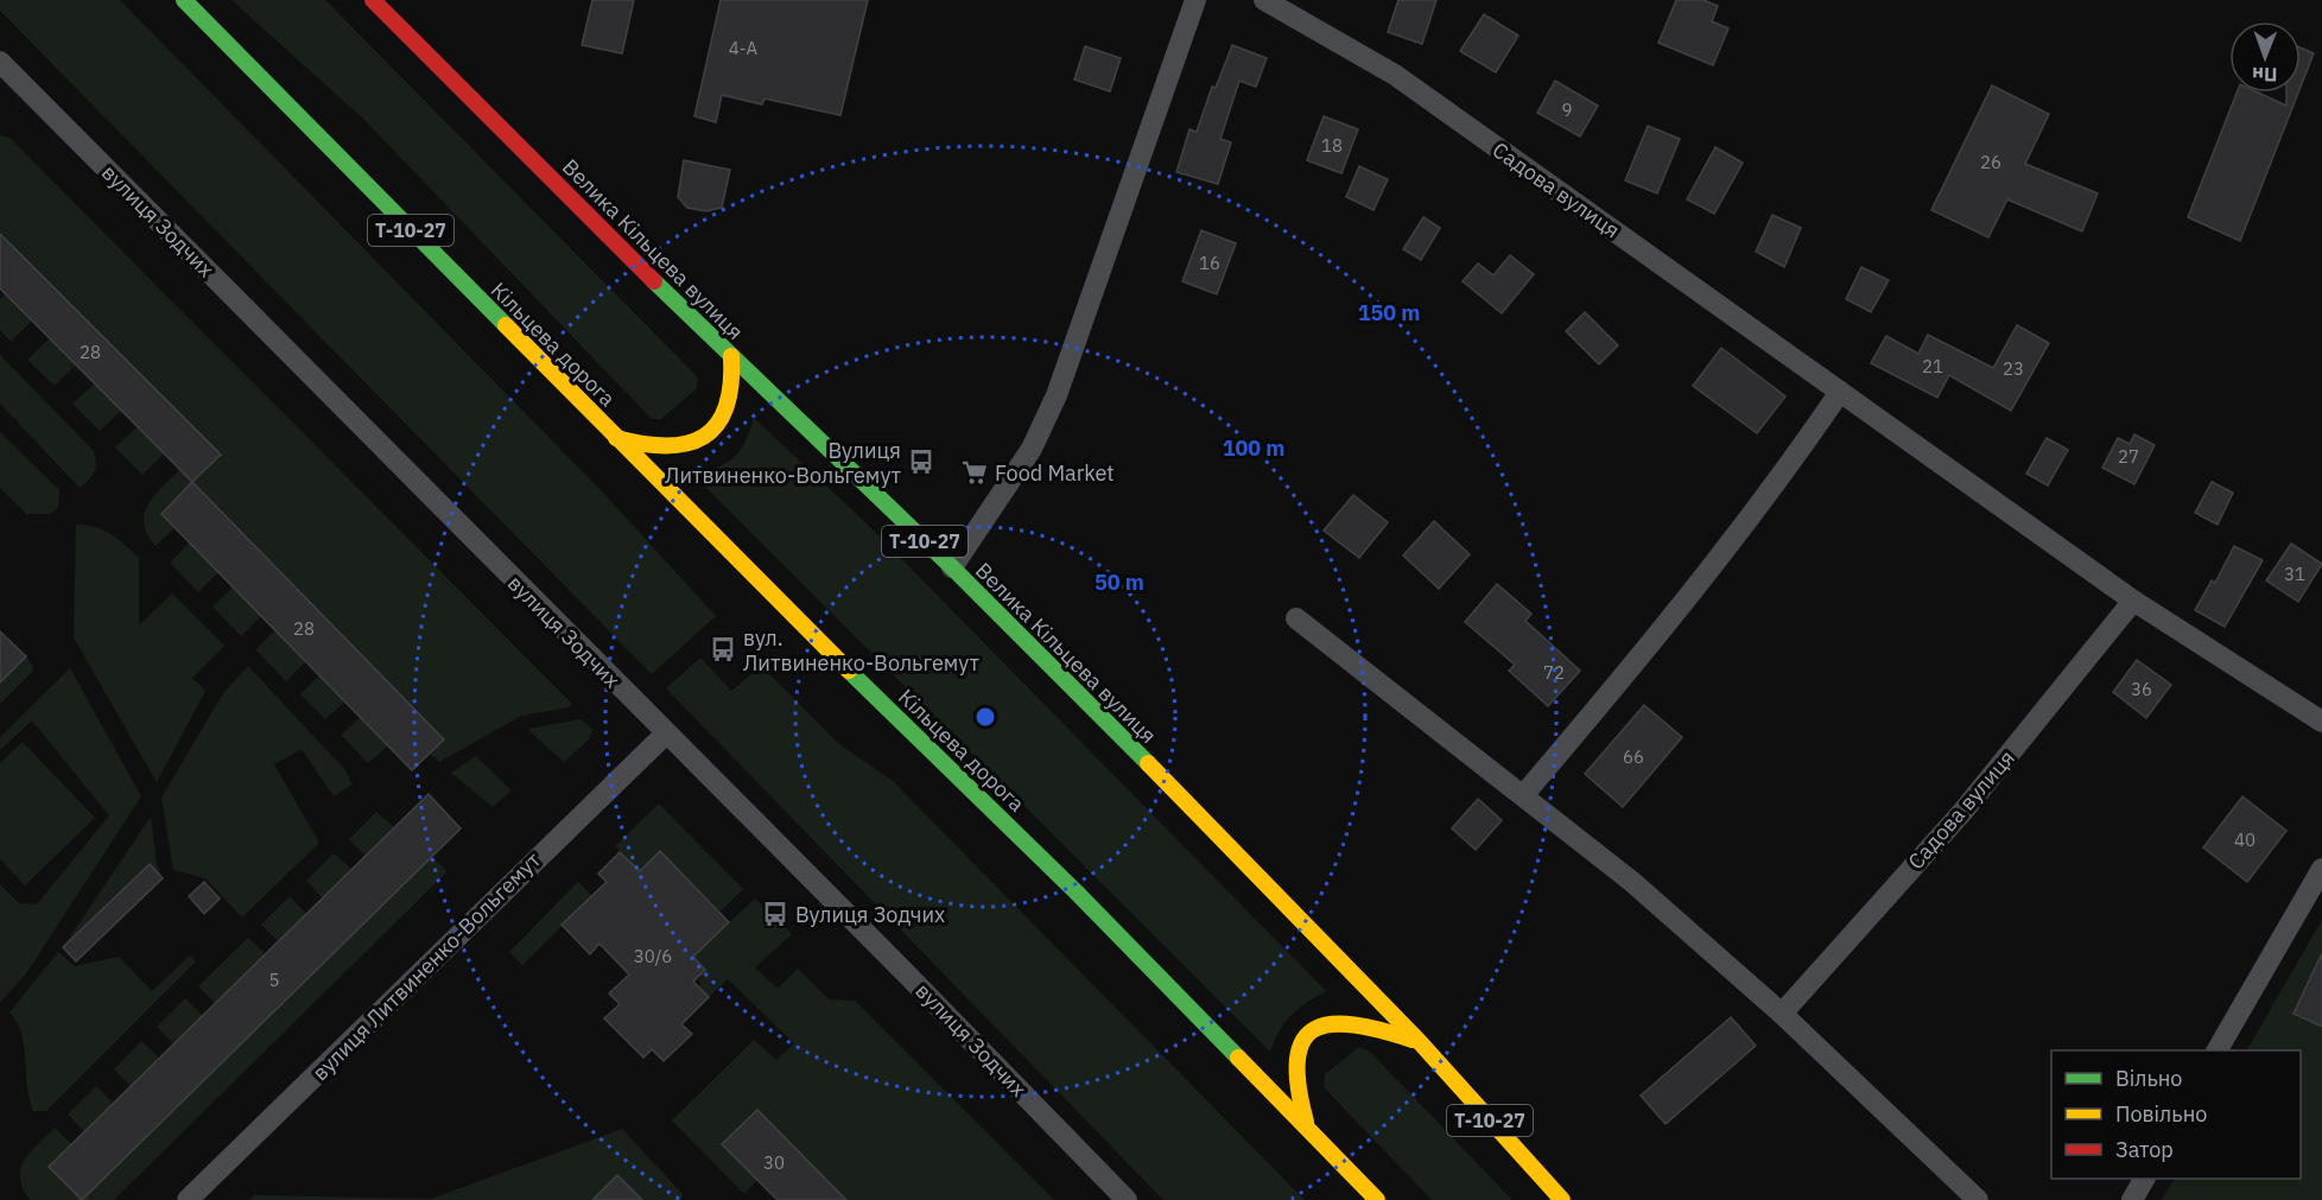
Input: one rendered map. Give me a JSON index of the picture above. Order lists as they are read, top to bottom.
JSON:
{
  "streets": {
    "highway": ["Т-10-27", "Велика Кільцева вулиця", "Кільцева дорога"],
    "street": ["Садова вулиця", "вулиця Зодчих", "вулиця Литвиненко-Вольгемут"]
  },
  "crossings": [
    ["вулиця Зодчих", "вулиця Литвиненко-Вольгемут"]
  ],
  "places": {
    "bus stop": ["Вулиця Литвиненко-Вольгемут", "вул. Литвиненко-Вольгемут", "Вулиця Зодчих"],
    "supermarket": ["Food Market"]
  },
  "house_numbers": [
    "4-А",
    "9",
    "18",
    "26",
    "16",
    "28",
    "21",
    "23",
    "27",
    "31",
    "28",
    "72",
    "36",
    "66",
    "40",
    "30/6",
    "5",
    "30"
  ],
  "legend": ["Вільно", "Повільно", "Затор"],
  "north": "bottom",
  "rings": ["150 m", "100 m", "50 m"]
}
